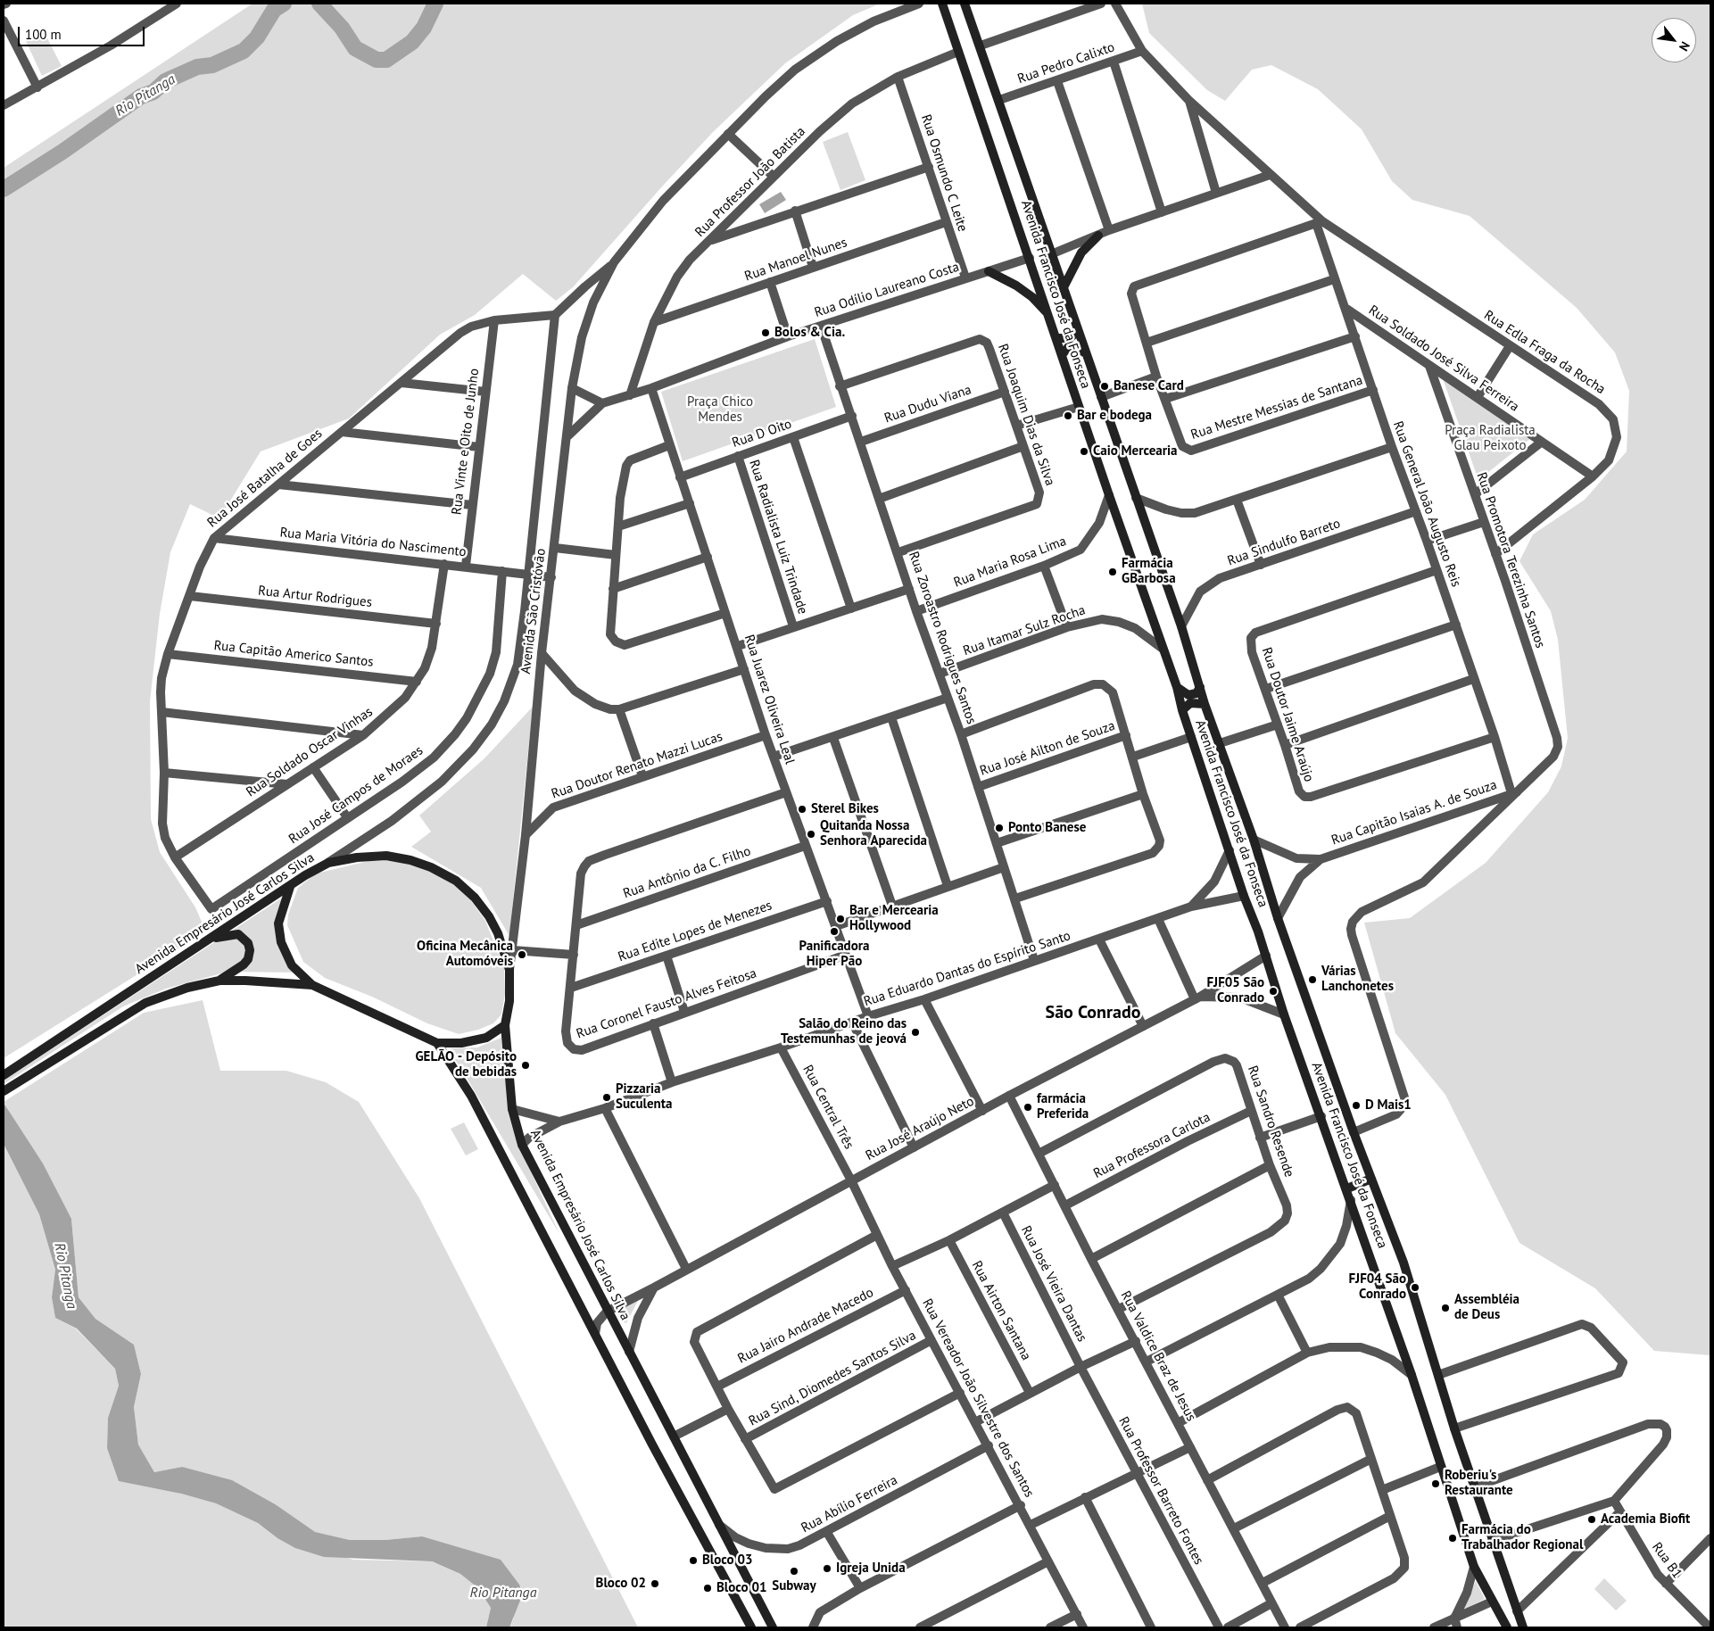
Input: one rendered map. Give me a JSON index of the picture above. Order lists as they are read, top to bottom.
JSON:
{
  "streets": {
    "main road": ["Avenida Francisco José da Fonseca", "Avenida Empresário José Carlos Silva"],
    "street": [
      "Rua Pedro Calixto",
      "Rua Osmundo C Leite",
      "Rua Professor João Batista",
      "Rua Manoel Nunes",
      "Rua Odílio Laureano Costa",
      "Rua Edla Fraga da Rocha",
      "Rua Soldado José Silva Ferreira",
      "Rua Dudu Viana",
      "Rua Mestre Messias de Santana",
      "Rua Joaquim Dias da Silva",
      "Rua D Oito",
      "Rua Vinte e Oito de Junho",
      "Rua José Batalha de Goes",
      "Rua General João Augusto Reis",
      "Rua Radialista Luiz Trindade",
      "Rua Maria Vitória do Nascimento",
      "Rua Sindulfo Barreto",
      "Rua Promotora Terezinha Santos",
      "Rua Maria Rosa Lima",
      "Rua Artur Rodrigues",
      "Avenida São Cristóvão",
      "Rua Itamar Sulz Rocha",
      "Rua Zoroastro Rodrigues Santos",
      "Rua Capitão Americo Santos",
      "Rua Juarez Oliveira Leal",
      "Rua Doutor Jaime Araújo",
      "Rua José Ailton de Souza",
      "Rua Soldado Oscar Vinhas",
      "Rua Doutor Renato Mazzi Lucas",
      "Rua José Campos de Moraes",
      "Rua Capitão Isaias A. de Souza",
      "Rua Antônio da C. Filho",
      "Rua Edite Lopes de Menezes",
      "Rua Eduardo Dantas do Espírito Santo",
      "Rua Coronel Fausto Alves Feitosa",
      "Rua Central Três",
      "Rua Sandro Resende",
      "Rua José Araújo Neto",
      "Rua Professora Carlota",
      "Rua José Vieira Dantas",
      "Rua Airton Santana",
      "Rua Jairo Andrade Macedo",
      "Rua Valdice Braz de Jesus",
      "Rua Sind, Diomedes Santos Silva",
      "Rua Vereador João Silvestre dos Santos",
      "Rua Professor Barreto Fontes",
      "Rua Abílio Ferreira",
      "Rua B1"
    ]
  },
  "crossings": [
    ["Rua Pedro Calixto", "Avenida Francisco José da Fonseca"],
    ["Rua Pedro Calixto", "Rua Edla Fraga da Rocha"],
    ["Rua Osmundo C Leite", "Rua Professor João Batista"],
    ["Rua Osmundo C Leite", "Rua Manoel Nunes"],
    ["Rua Osmundo C Leite", "Rua Odílio Laureano Costa"],
    ["Rua Professor João Batista", "Rua Manoel Nunes"],
    ["Rua Professor João Batista", "Rua Odílio Laureano Costa"],
    ["Rua Professor João Batista", "Avenida Francisco José da Fonseca"],
    ["Rua Odílio Laureano Costa", "Avenida Francisco José da Fonseca"],
    ["Rua Odílio Laureano Costa", "Rua Zoroastro Rodrigues Santos"],
    ["Rua Odílio Laureano Costa", "Rua Juarez Oliveira Leal"],
    ["Avenida Francisco José da Fonseca", "Rua Sindulfo Barreto"],
    ["Avenida Francisco José da Fonseca", "Rua Maria Rosa Lima"],
    ["Avenida Francisco José da Fonseca", "Rua Itamar Sulz Rocha"],
    ["Avenida Francisco José da Fonseca", "Rua Capitão Isaias A. de Souza"],
    ["Avenida Francisco José da Fonseca", "Rua Eduardo Dantas do Espírito Santo"],
    ["Avenida Francisco José da Fonseca", "Rua José Araújo Neto"],
    ["Rua Edla Fraga da Rocha", "Rua Soldado José Silva Ferreira"],
    ["Rua Edla Fraga da Rocha", "Rua Mestre Messias de Santana"],
    ["Rua Edla Fraga da Rocha", "Rua General João Augusto Reis"],
    ["Rua Edla Fraga da Rocha", "Rua Promotora Terezinha Santos"],
    ["Rua Soldado José Silva Ferreira", "Rua General João Augusto Reis"],
    ["Rua Soldado José Silva Ferreira", "Rua Promotora Terezinha Santos"],
    ["Rua Dudu Viana", "Rua Joaquim Dias da Silva"],
    ["Rua Dudu Viana", "Rua Zoroastro Rodrigues Santos"],
    ["Rua Mestre Messias de Santana", "Rua General João Augusto Reis"],
    ["Rua Joaquim Dias da Silva", "Rua Zoroastro Rodrigues Santos"],
    ["Rua D Oito", "Rua Radialista Luiz Trindade"],
    ["Rua D Oito", "Rua Zoroastro Rodrigues Santos"],
    ["Rua D Oito", "Rua Juarez Oliveira Leal"],
    ["Rua Vinte e Oito de Junho", "Rua José Batalha de Goes"],
    ["Rua Vinte e Oito de Junho", "Rua Maria Vitória do Nascimento"],
    ["Rua José Batalha de Goes", "Rua Maria Vitória do Nascimento"],
    ["Rua José Batalha de Goes", "Rua Artur Rodrigues"],
    ["Rua José Batalha de Goes", "Avenida São Cristóvão"],
    ["Rua José Batalha de Goes", "Rua Capitão Americo Santos"],
    ["Rua José Batalha de Goes", "Rua Soldado Oscar Vinhas"],
    ["Rua José Batalha de Goes", "Rua José Campos de Moraes"],
    ["Rua General João Augusto Reis", "Rua Sindulfo Barreto"],
    ["Rua General João Augusto Reis", "Rua Promotora Terezinha Santos"],
    ["Rua General João Augusto Reis", "Rua Doutor Jaime Araújo"],
    ["Rua General João Augusto Reis", "Rua Capitão Isaias A. de Souza"],
    ["Rua Maria Vitória do Nascimento", "Avenida São Cristóvão"],
    ["Rua Maria Vitória do Nascimento", "Rua Soldado Oscar Vinhas"],
    ["Rua Maria Vitória do Nascimento", "Rua José Campos de Moraes"],
    ["Rua Promotora Terezinha Santos", "Rua Capitão Isaias A. de Souza"],
    ["Rua Maria Rosa Lima", "Rua Zoroastro Rodrigues Santos"],
    ["Rua Artur Rodrigues", "Rua Soldado Oscar Vinhas"],
    ["Avenida São Cristóvão", "Rua Doutor Renato Mazzi Lucas"],
    ["Avenida São Cristóvão", "Avenida Empresário José Carlos Silva"],
    ["Rua Itamar Sulz Rocha", "Rua Zoroastro Rodrigues Santos"],
    ["Rua Zoroastro Rodrigues Santos", "Rua José Ailton de Souza"],
    ["Rua Zoroastro Rodrigues Santos", "Rua Eduardo Dantas do Espírito Santo"],
    ["Rua Capitão Americo Santos", "Rua Soldado Oscar Vinhas"],
    ["Rua Juarez Oliveira Leal", "Rua Doutor Renato Mazzi Lucas"],
    ["Rua Juarez Oliveira Leal", "Rua Antônio da C. Filho"],
    ["Rua Juarez Oliveira Leal", "Rua Edite Lopes de Menezes"],
    ["Rua Juarez Oliveira Leal", "Rua Eduardo Dantas do Espírito Santo"],
    ["Rua Juarez Oliveira Leal", "Rua Coronel Fausto Alves Feitosa"],
    ["Rua Antônio da C. Filho", "Rua Coronel Fausto Alves Feitosa"],
    ["Avenida Empresário José Carlos Silva", "Rua Eduardo Dantas do Espírito Santo"],
    ["Avenida Empresário José Carlos Silva", "Rua José Araújo Neto"],
    ["Avenida Empresário José Carlos Silva", "Rua Abílio Ferreira"],
    ["Rua Edite Lopes de Menezes", "Rua Coronel Fausto Alves Feitosa"],
    ["Rua Eduardo Dantas do Espírito Santo", "Rua Central Três"],
    ["Rua Central Três", "Rua José Araújo Neto"],
    ["Rua Central Três", "Rua Vereador João Silvestre dos Santos"],
    ["Rua Sandro Resende", "Rua Professora Carlota"],
    ["Rua Sandro Resende", "Rua Valdice Braz de Jesus"],
    ["Rua José Araújo Neto", "Rua Valdice Braz de Jesus"],
    ["Rua José Araújo Neto", "Rua Vereador João Silvestre dos Santos"],
    ["Rua Professora Carlota", "Rua Valdice Braz de Jesus"],
    ["Rua José Vieira Dantas", "Rua Professor Barreto Fontes"],
    ["Rua Jairo Andrade Macedo", "Rua Vereador João Silvestre dos Santos"],
    ["Rua Sind, Diomedes Santos Silva", "Rua Vereador João Silvestre dos Santos"],
    ["Rua Vereador João Silvestre dos Santos", "Rua Abílio Ferreira"]
  ],
  "districts": ["São Conrado"],
  "water": ["Rio Pitanga"],
  "parks": ["Praça Chico Mendes", "Praça Radialista Glau Peixoto"],
  "places": [
    "Bolos & Cia.",
    "Banese Card",
    "Bar e bodega",
    "Caio Mercearia",
    "Farmácia GBarbosa",
    "Sterel Bikes",
    "Ponto Banese",
    "Quitanda Nossa Senhora Aparecida",
    "Bar e Mercearia Hollywood",
    "Panificadora Hiper Pão",
    "Oficina Mecânica Automóveis",
    "Várias Lanchonetes",
    "FJF05 São Conrado",
    "Salão do Reino das Testemunhas de jeová",
    "GELÃO - Depósito de bebidas",
    "Pizzaria Suculenta",
    "D Mais1",
    "farmácia Preferida",
    "FJF04 São Conrado",
    "Assembléia de Deus",
    "Roberiu's Restaurante",
    "Academia Biofit",
    "Farmácia do Trabalhador Regional",
    "Bloco 03",
    "Igreja Unida",
    "Subway",
    "Bloco 02",
    "Bloco 01"
  ],
  "scale_bar": "100 m",
  "north": "bottom right"
}
